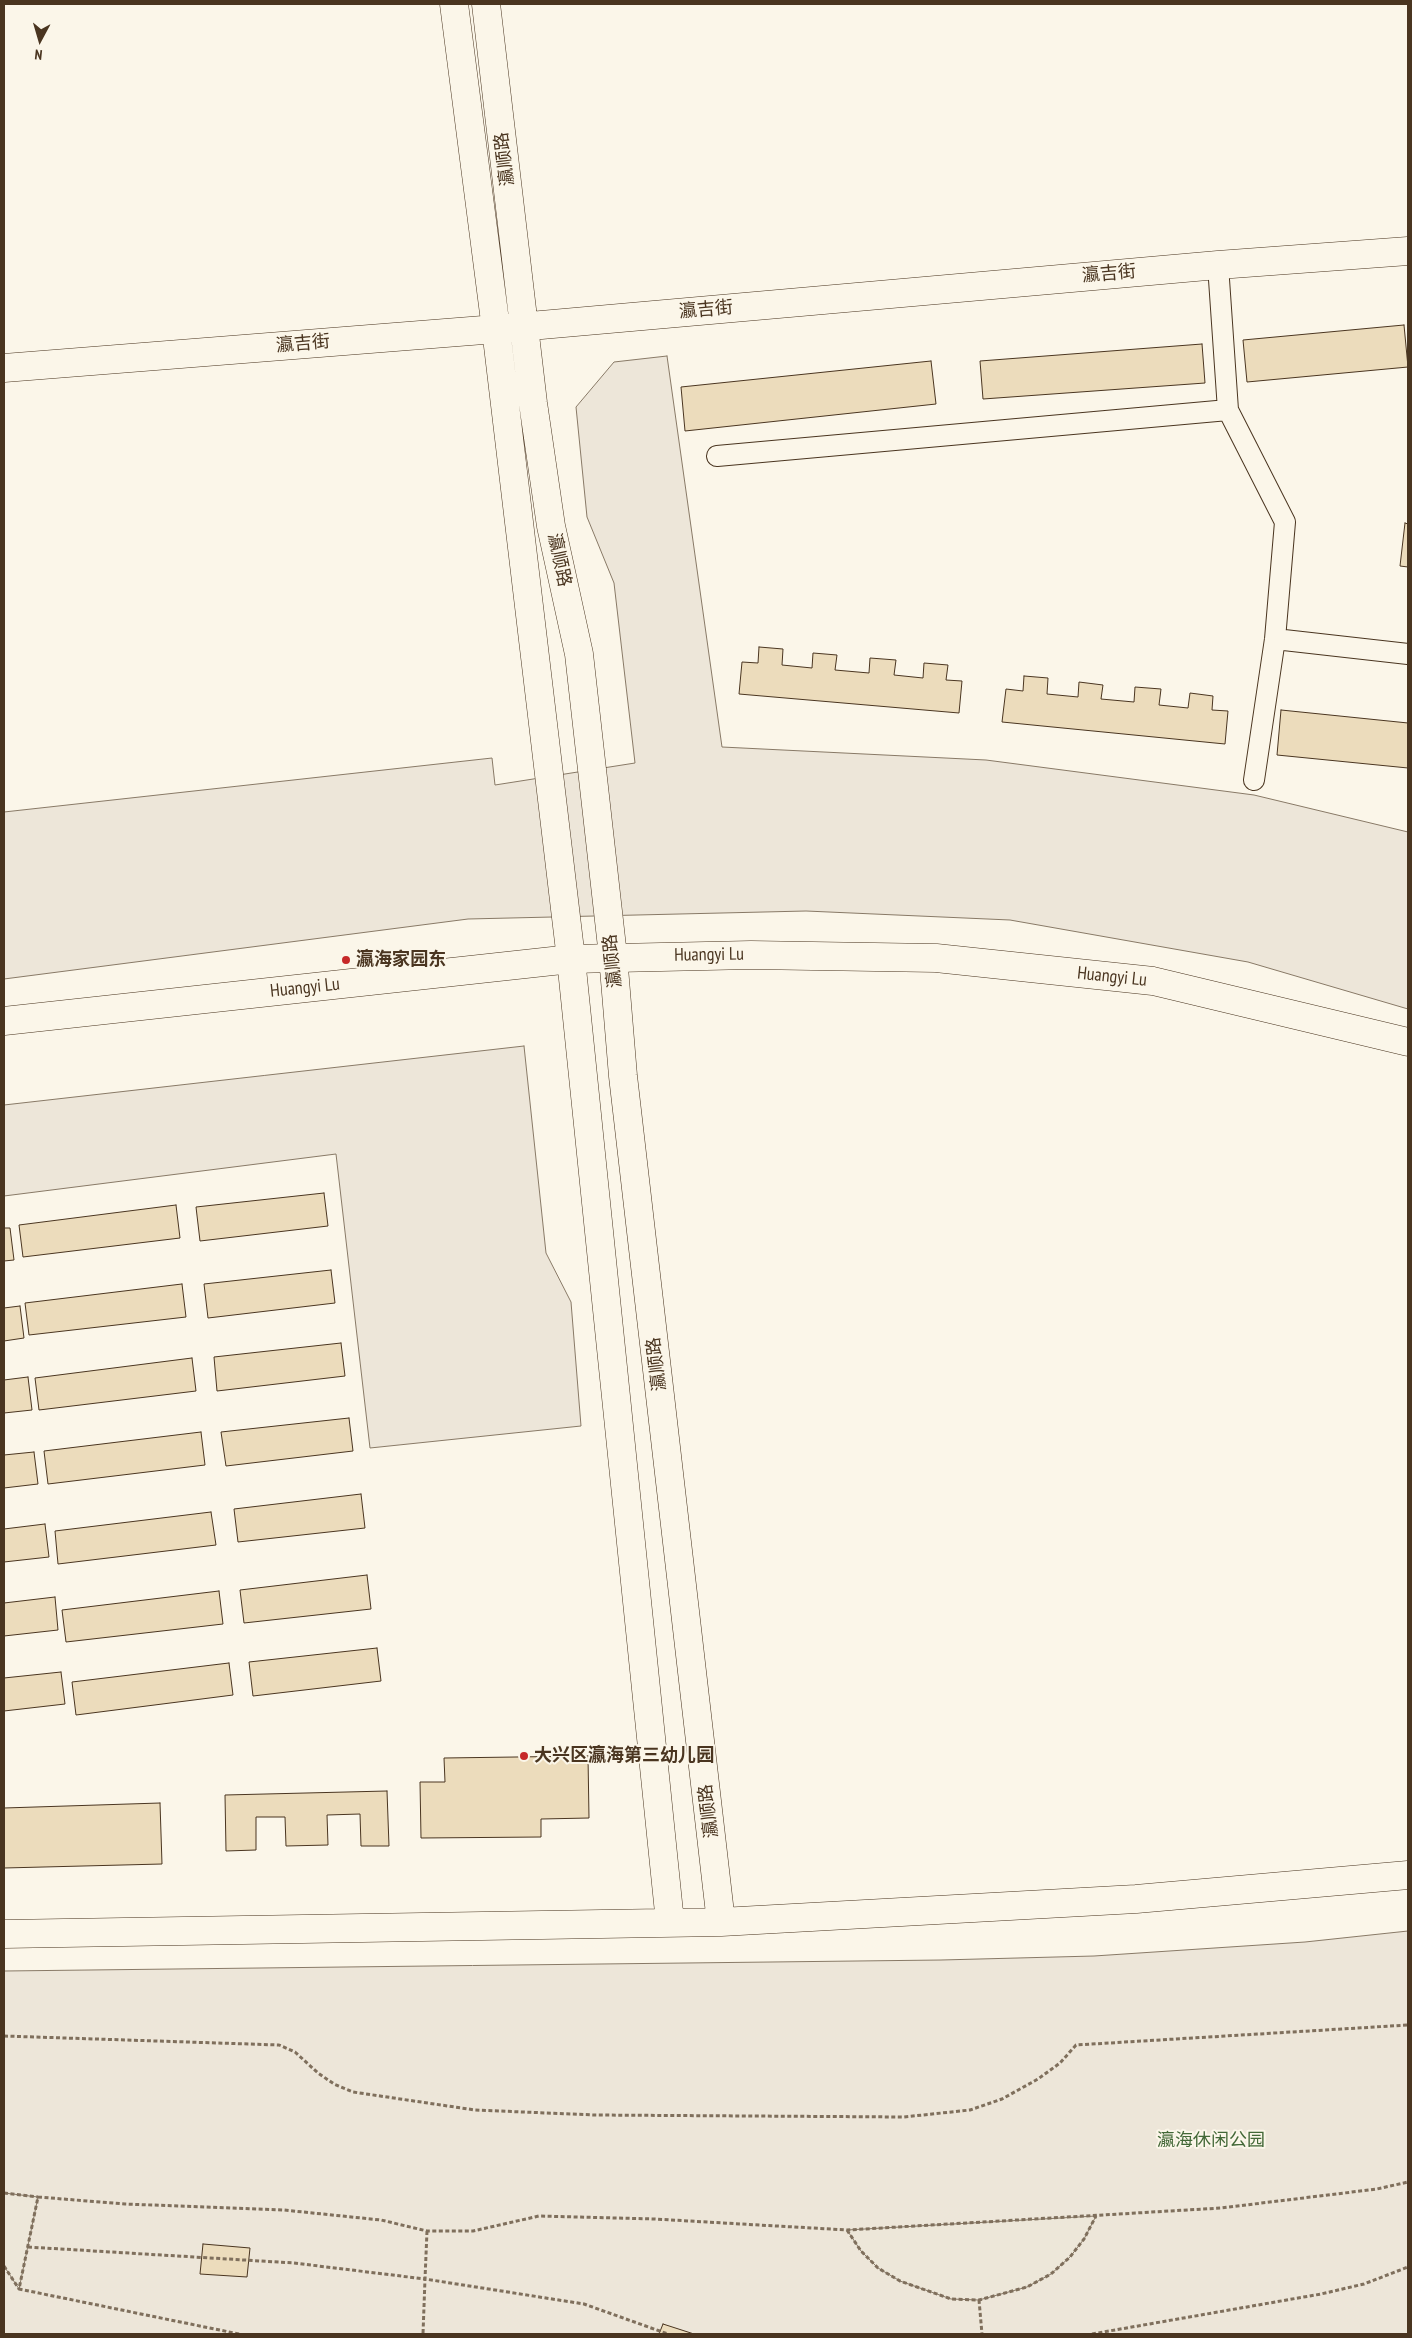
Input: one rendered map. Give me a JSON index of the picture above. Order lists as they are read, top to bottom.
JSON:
{
  "streets": {
    "main road": ["瀛顺路", "瀛吉街", "Huangyi Lu"]
  },
  "crossings": [
    ["瀛顺路", "瀛吉街"],
    ["瀛顺路", "Huangyi Lu"]
  ],
  "parks": ["瀛海休闲公园"],
  "places": ["瀛海家园东", "大兴区瀛海第三幼儿园"],
  "north": "bottom"
}
